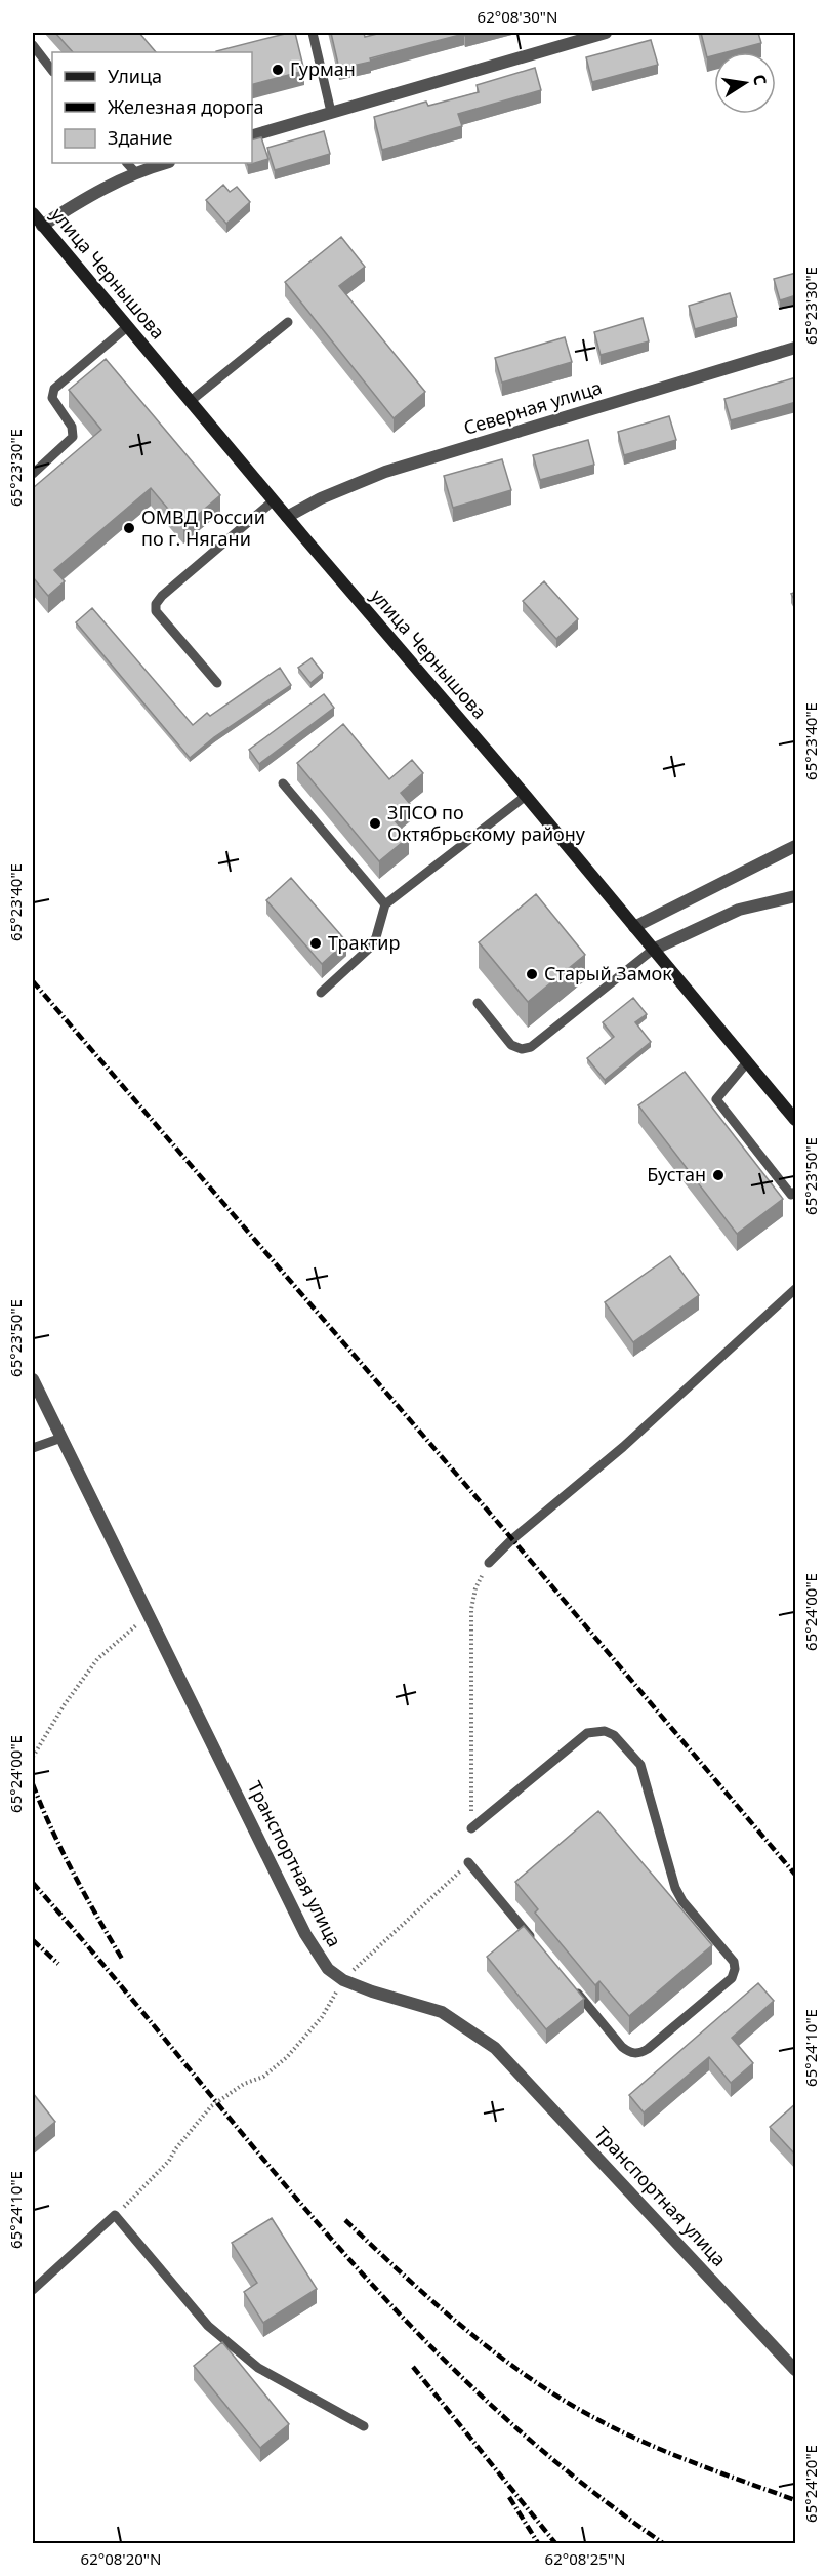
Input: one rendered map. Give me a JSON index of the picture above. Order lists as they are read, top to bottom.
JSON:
{
  "streets": {
    "main road": ["улица Чернышова"],
    "street": ["Северная улица", "Транспортная улица"]
  },
  "crossings": [
    ["улица Чернышова", "Северная улица"]
  ],
  "places": [
    "Гурман",
    "ОМВД России по г. Нягани",
    "ЗПСО по Октябрьскому району",
    "Трактир",
    "Старый Замок",
    "Бустан"
  ],
  "legend": ["Улица", "Железная дорога", "Здание"],
  "north": "right",
  "coordinates": [
    "62°08'30\"N",
    "65°23'30\"E",
    "65°23'40\"E",
    "65°23'50\"E",
    "65°24'00\"E",
    "65°24'10\"E",
    "65°24'20\"E",
    "62°08'20\"N",
    "62°08'25\"N"
  ]
}
